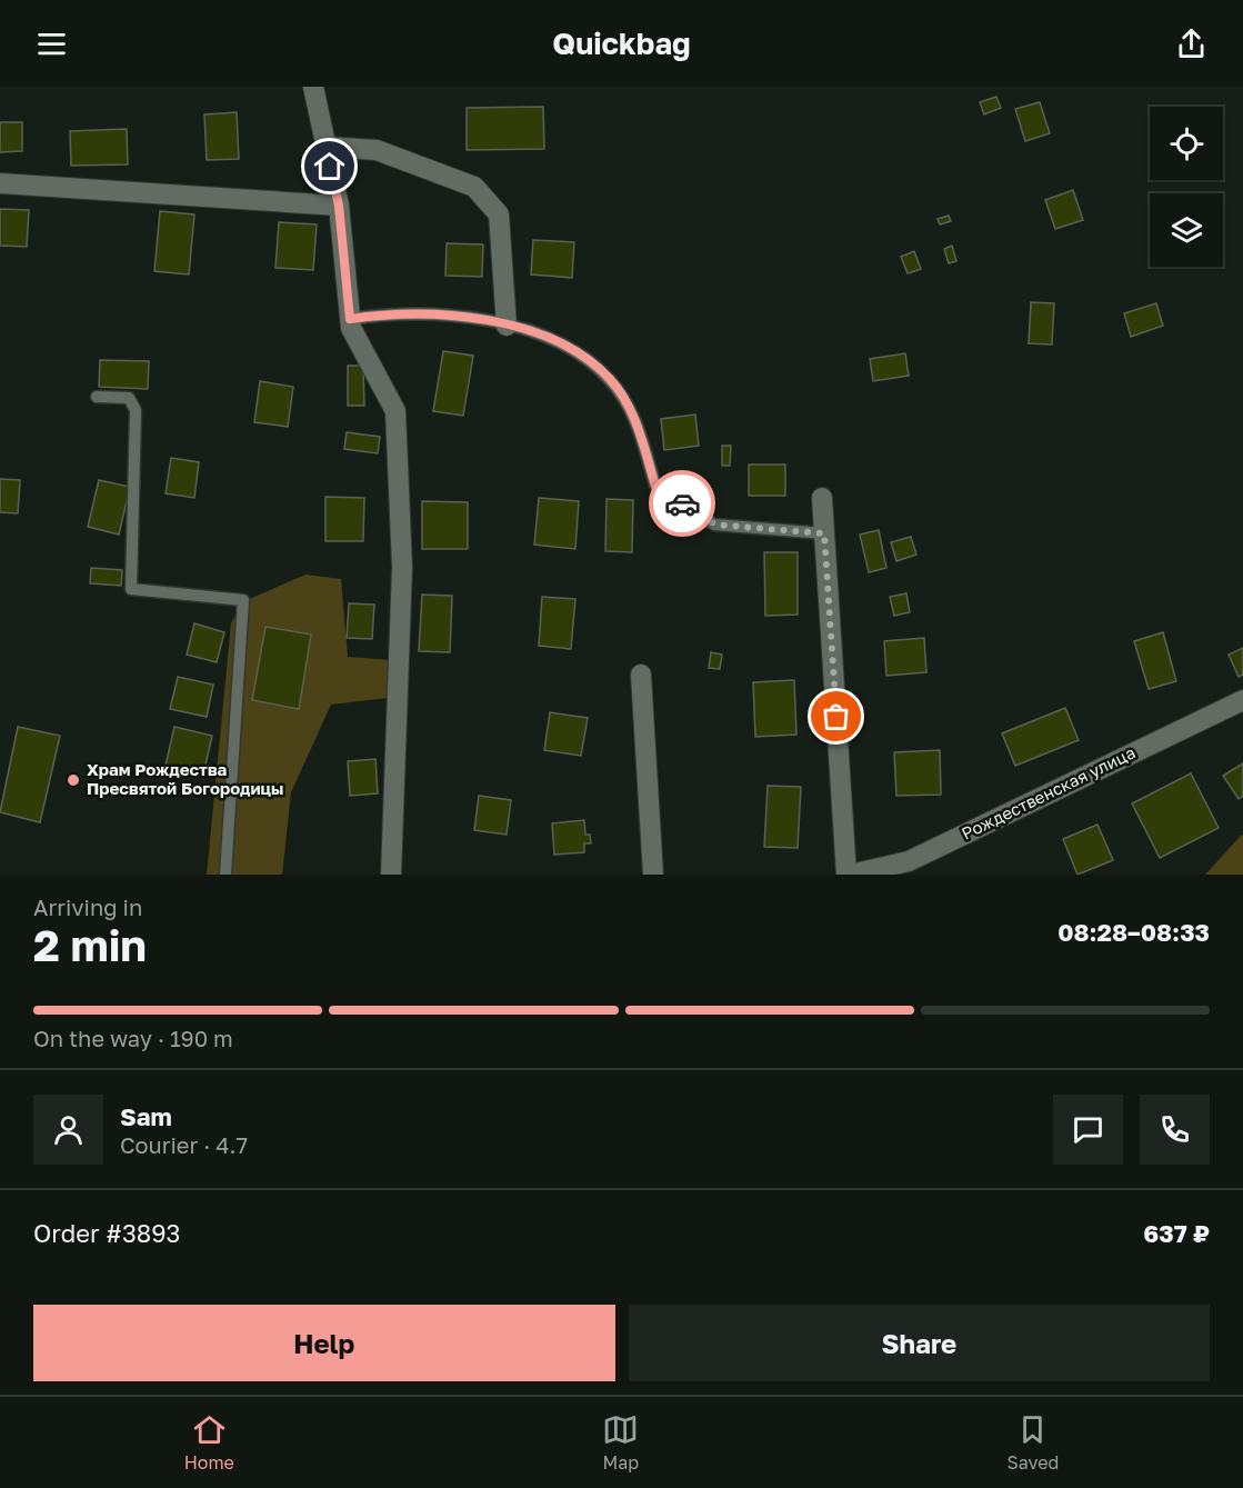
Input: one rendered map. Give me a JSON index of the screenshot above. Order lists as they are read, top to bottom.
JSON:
{
  "streets": {
    "street": ["Рождественская улица"]
  },
  "places": ["Храм Рождества Пресвятой Богородицы"],
  "page": {
    "header": "Quickbag",
    "heading": ["2 min", "Arriving in", "08:28–08:33"],
    "panel": [
      "Sam",
      "Courier · 4.7",
      "Order #3893",
      "637 ₽"
    ],
    "bar": "On the way · 190 m",
    "buttons": ["Help", "Share"],
    "tabs": ["Home", "Map", "Saved"]
  }
}
